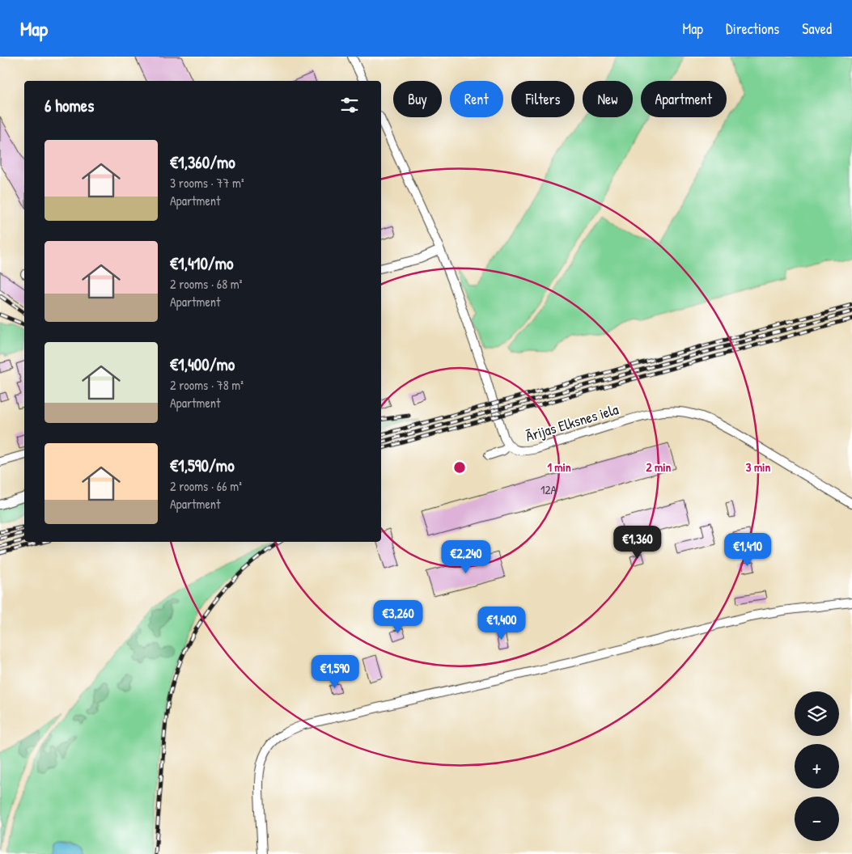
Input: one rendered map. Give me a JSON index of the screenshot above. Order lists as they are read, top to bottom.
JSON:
{
  "streets": {
    "street": ["Ārijas Elksnes iela"]
  },
  "house_numbers": ["12A"],
  "page": {
    "header": "Map",
    "nav": ["Map", "Directions", "Saved"],
    "chip": [
      "Buy",
      "Rent",
      "Filters",
      "New",
      "Apartment"
    ],
    "heading": "6 homes",
    "list": [
      {
        "name": "€1,360/mo",
        "note": "3 rooms · 77 m² · Apartment"
      },
      {
        "name": "€1,410/mo",
        "note": "2 rooms · 68 m² · Apartment"
      },
      {
        "name": "€1,400/mo",
        "note": "2 rooms · 78 m² · Apartment"
      },
      {
        "name": "€1,590/mo",
        "note": "2 rooms · 66 m² · Apartment"
      }
    ],
    "price": [
      "€1,360",
      "€1,410",
      "€2,240",
      "€3,260",
      "€1,400",
      "€1,590"
    ],
    "map_buttons": ["+", "−"]
  },
  "rings": ["1 min", "2 min", "3 min"]
}
